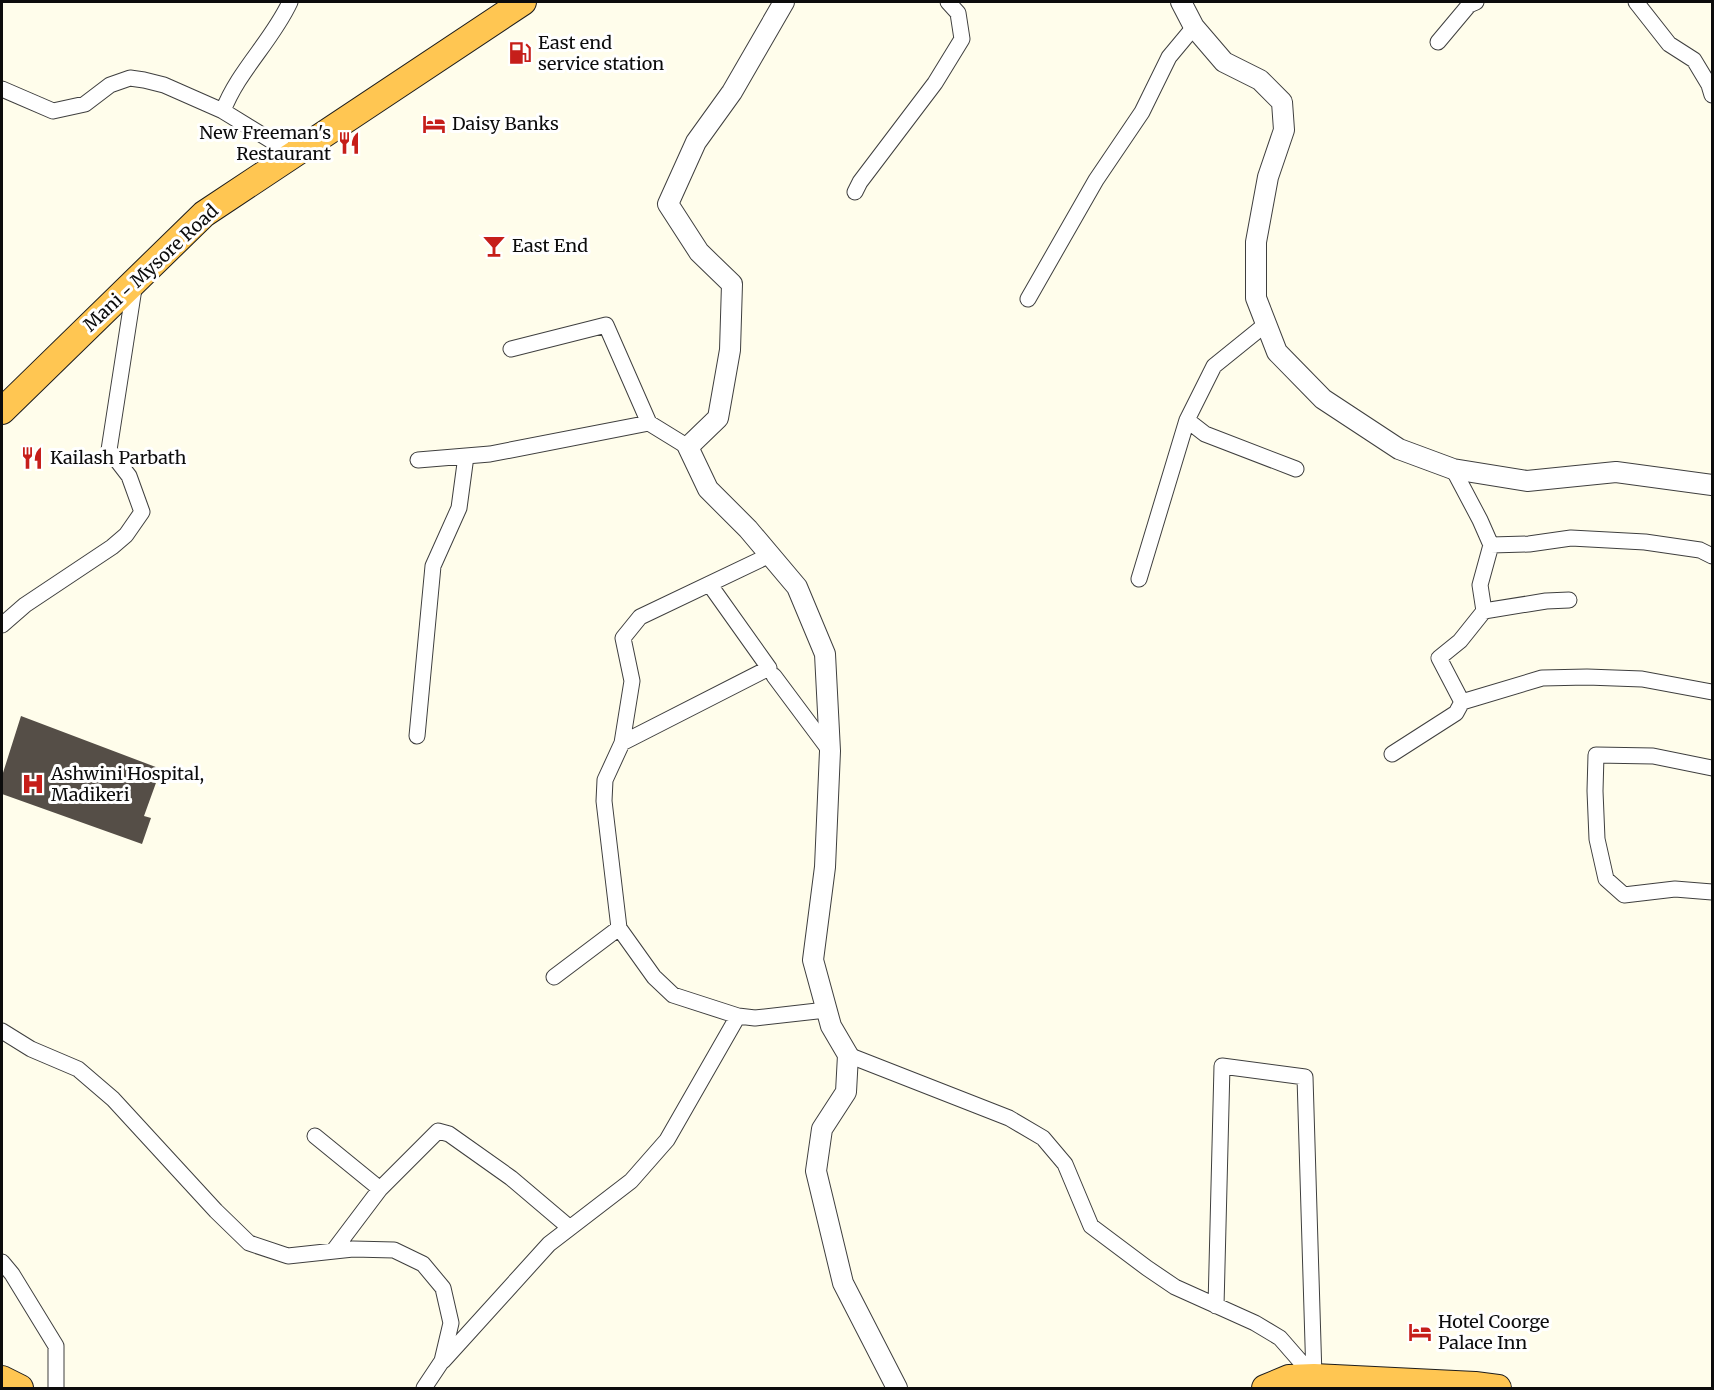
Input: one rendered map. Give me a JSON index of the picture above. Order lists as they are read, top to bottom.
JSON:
{
  "streets": {
    "highway": ["Mani - Mysore Road"]
  },
  "places": {
    "fuel station": ["East end service station"],
    "hotel": ["Daisy Banks", "Hotel Coorge Palace Inn"],
    "restaurant": ["New Freeman's Restaurant", "Kailash Parbath"],
    "bar": ["East End"],
    "hospital": ["Ashwini Hospital, Madikeri"]
  }
}
